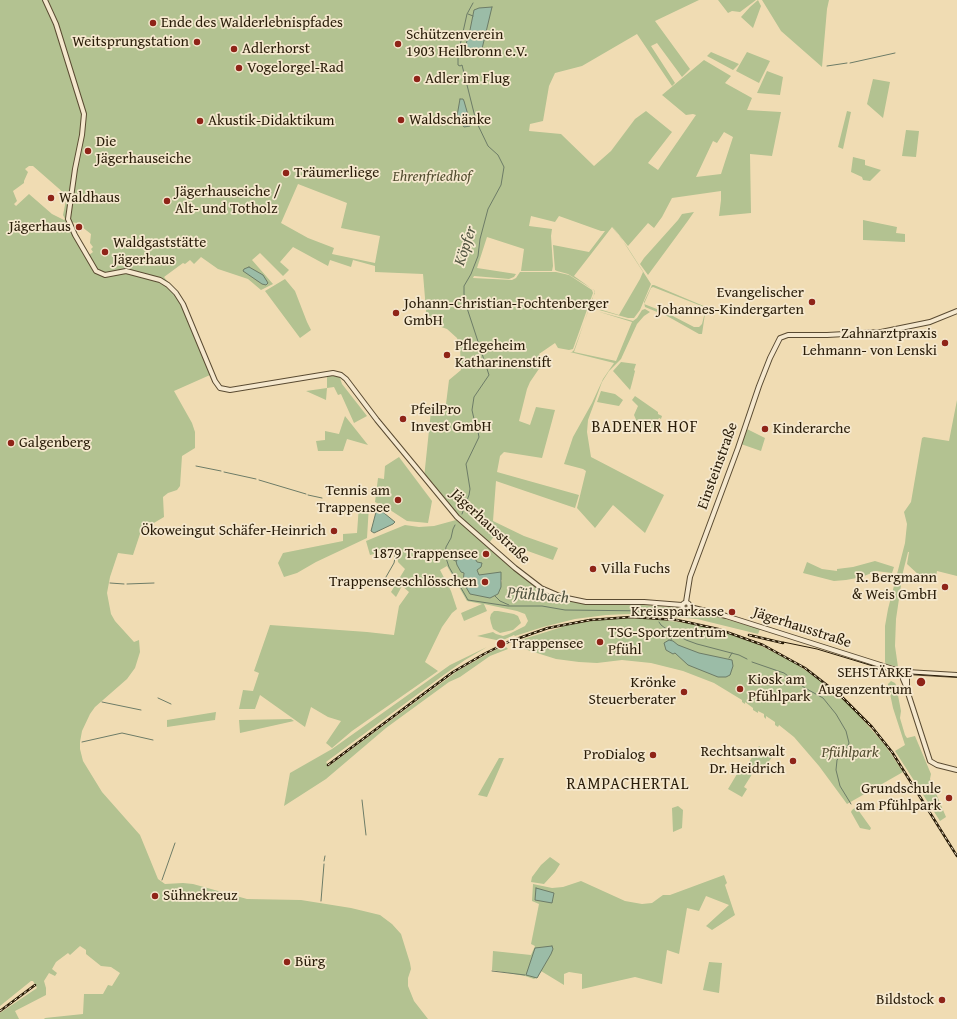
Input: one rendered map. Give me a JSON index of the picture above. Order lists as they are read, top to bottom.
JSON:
{
  "streets": {
    "street": ["Einsteinstraße", "Jägerhausstraße"]
  },
  "crossings": [
    ["Einsteinstraße", "Jägerhausstraße"]
  ],
  "districts": ["BADENER HOF", "RAMPACHERTAL"],
  "water": ["Köpfer", "Pfühlbach"],
  "parks": ["Ehrenfriedhof", "Pfühlpark"],
  "places": [
    "Ende des Walderlebnispfades",
    "Weitsprungstation",
    "Schützenverein 1903 Heilbronn e.V.",
    "Adlerhorst",
    "Vogelorgel-Rad",
    "Adler im Flug",
    "Waldschänke",
    "Akustik-Didaktikum",
    "Die Jägerhauseiche",
    "Träumerliege",
    "Waldhaus",
    "Jägerhauseiche / Alt- und Totholz",
    "Jägerhaus",
    "Waldgaststätte Jägerhaus",
    "Evangelischer Johannes-Kindergarten",
    "Johann-Christian-Fochtenberger GmbH",
    "Zahnarztpraxis Lehmann- von Lenski",
    "Pflegeheim Katharinenstift",
    "PfeilPro Invest GmbH",
    "Kinderarche",
    "Galgenberg",
    "Tennis am Trappensee",
    "Ökoweingut Schäfer-Heinrich",
    "1879 Trappensee",
    "Villa Fuchs",
    "Trappenseeschlösschen",
    "R. Bergmann & Weis GmbH",
    "Kreissparkasse",
    "TSG-Sportzentrum Pfühl",
    "Trappensee",
    "SEHSTÄRKE Augenzentrum",
    "Kiosk am Pfühlpark",
    "Krönke Steuerberater",
    "ProDialog",
    "Rechtsanwalt Dr. Heidrich",
    "Grundschule am Pfühlpark",
    "Sühnekreuz",
    "Bürg",
    "Bildstock"
  ]
}
